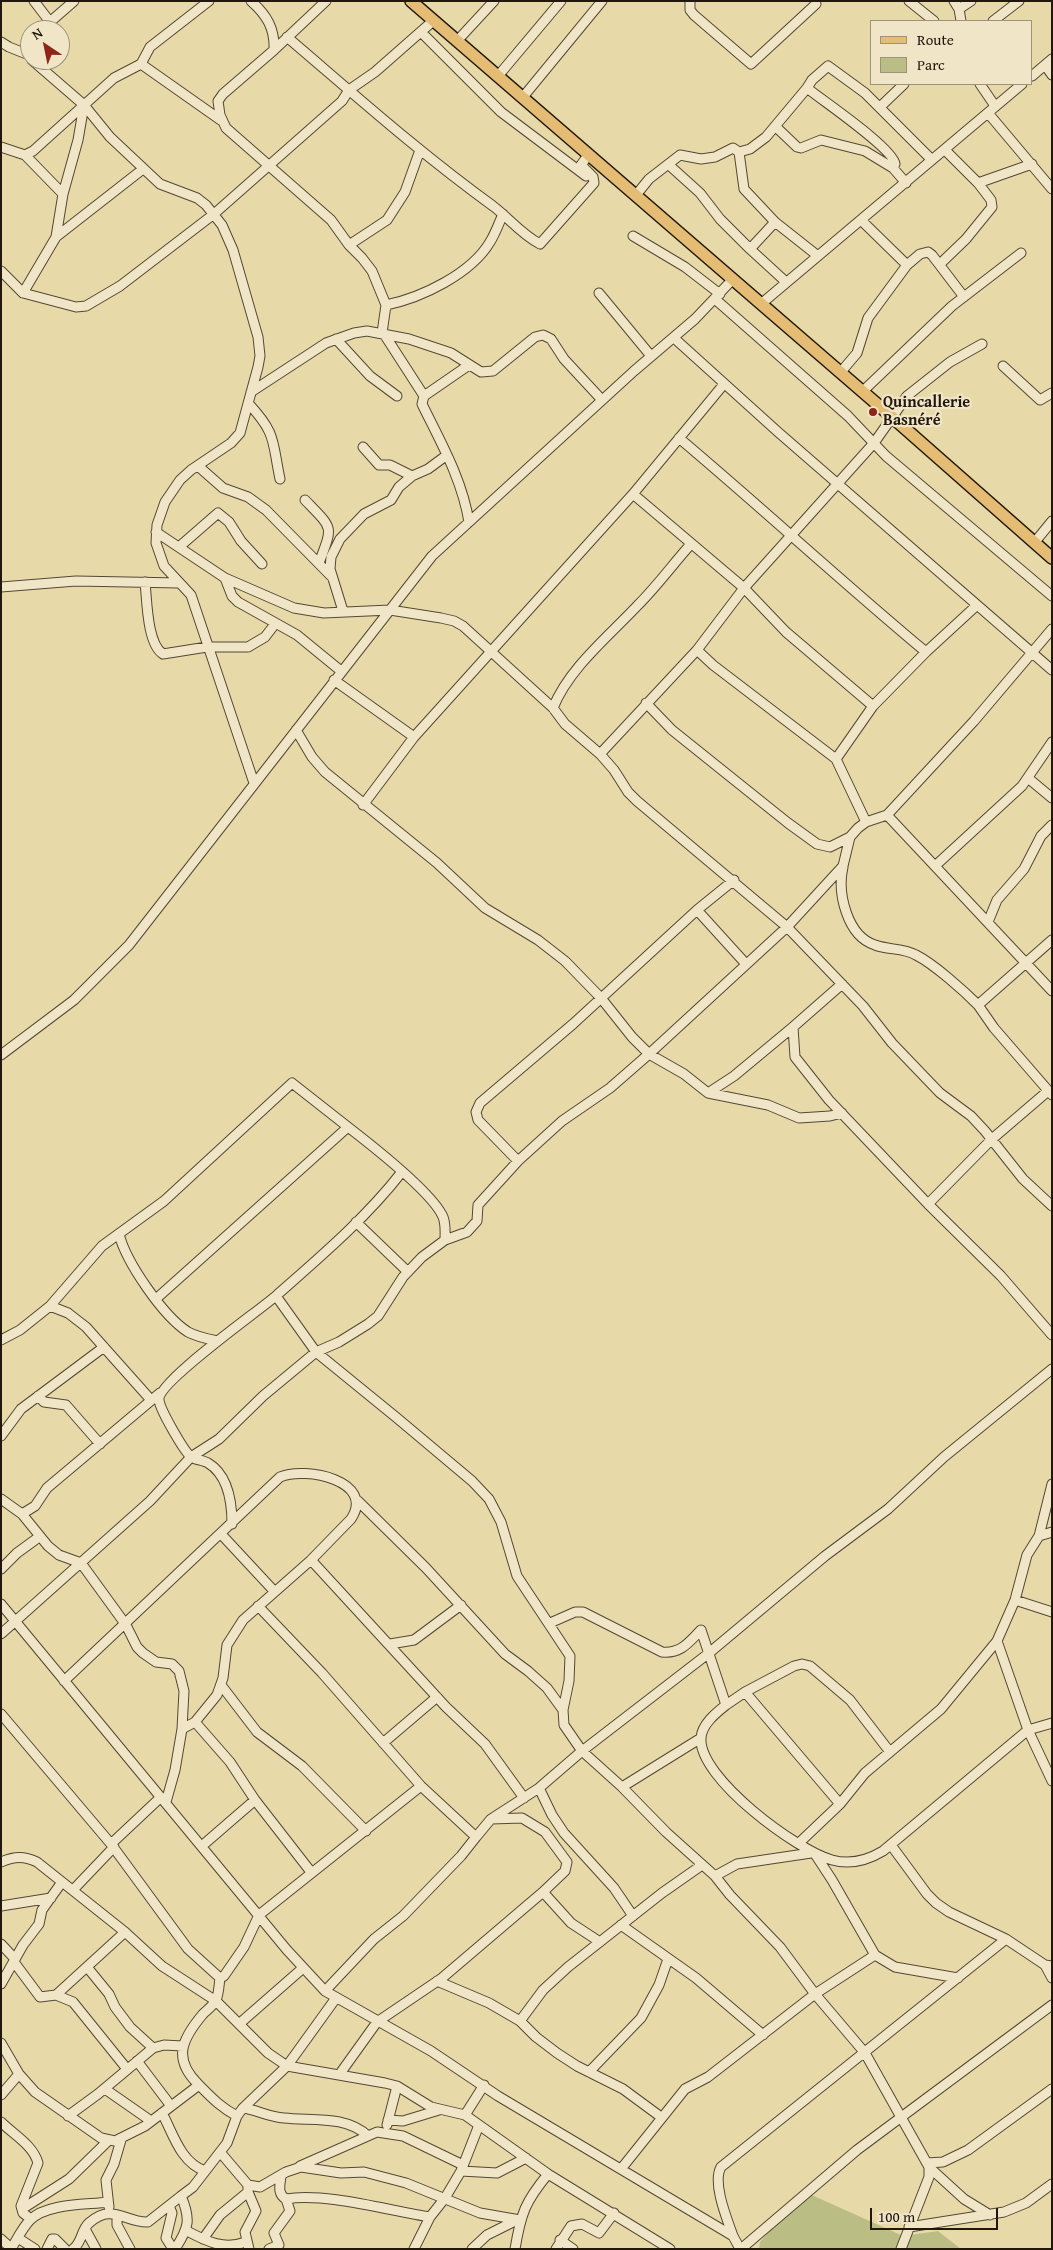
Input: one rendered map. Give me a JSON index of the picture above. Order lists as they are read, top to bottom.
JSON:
{
  "places": ["Quincallerie Basnéré"],
  "legend": ["Route", "Parc"],
  "scale_bar": "100 m",
  "north": "top left"
}
